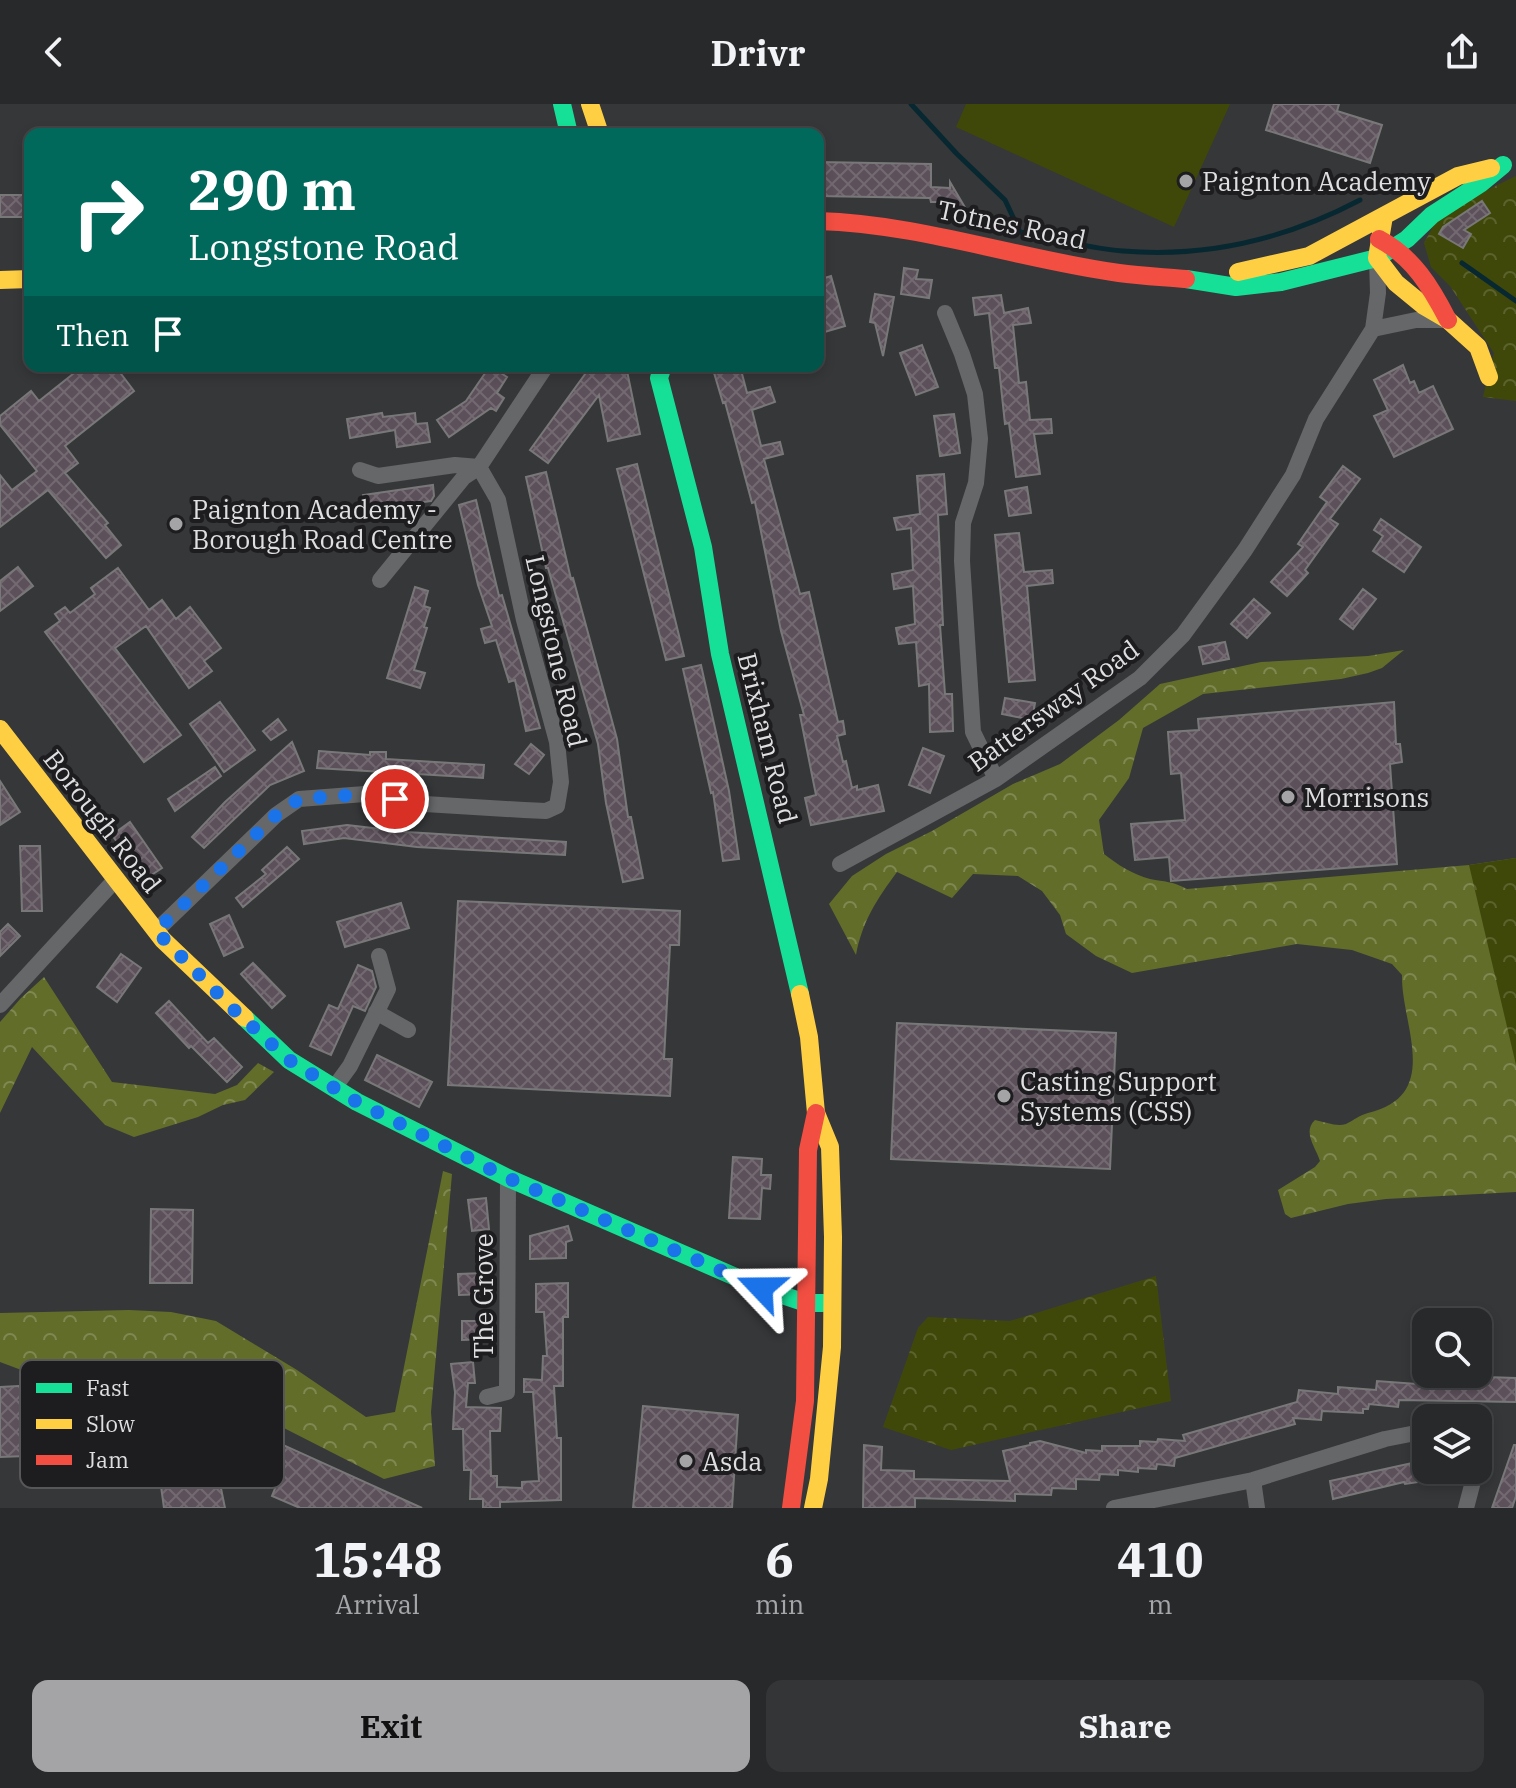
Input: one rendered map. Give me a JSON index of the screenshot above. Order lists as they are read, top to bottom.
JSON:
{
  "streets": {
    "main road": ["Totnes Road", "Brixham Road", "Borough Road"],
    "street": ["Longstone Road", "Battersway Road", "The Grove"]
  },
  "crossings": [
    ["Totnes Road", "Battersway Road"],
    ["Longstone Road", "Borough Road"],
    ["Brixham Road", "Borough Road"],
    ["Borough Road", "The Grove"]
  ],
  "places": [
    "Paignton Academy",
    "Paignton Academy - Borough Road Centre",
    "Morrisons",
    "Casting Support Systems (CSS)",
    "Asda"
  ],
  "legend": ["Fast", "Slow", "Jam"],
  "page": {
    "header": "Drivr",
    "turn": ["290 m", "Longstone Road"],
    "then": "Then",
    "eta": [
      "15:48",
      "Arrival",
      "6",
      "min",
      "410",
      "m"
    ],
    "buttons": ["Exit", "Share"]
  }
}
